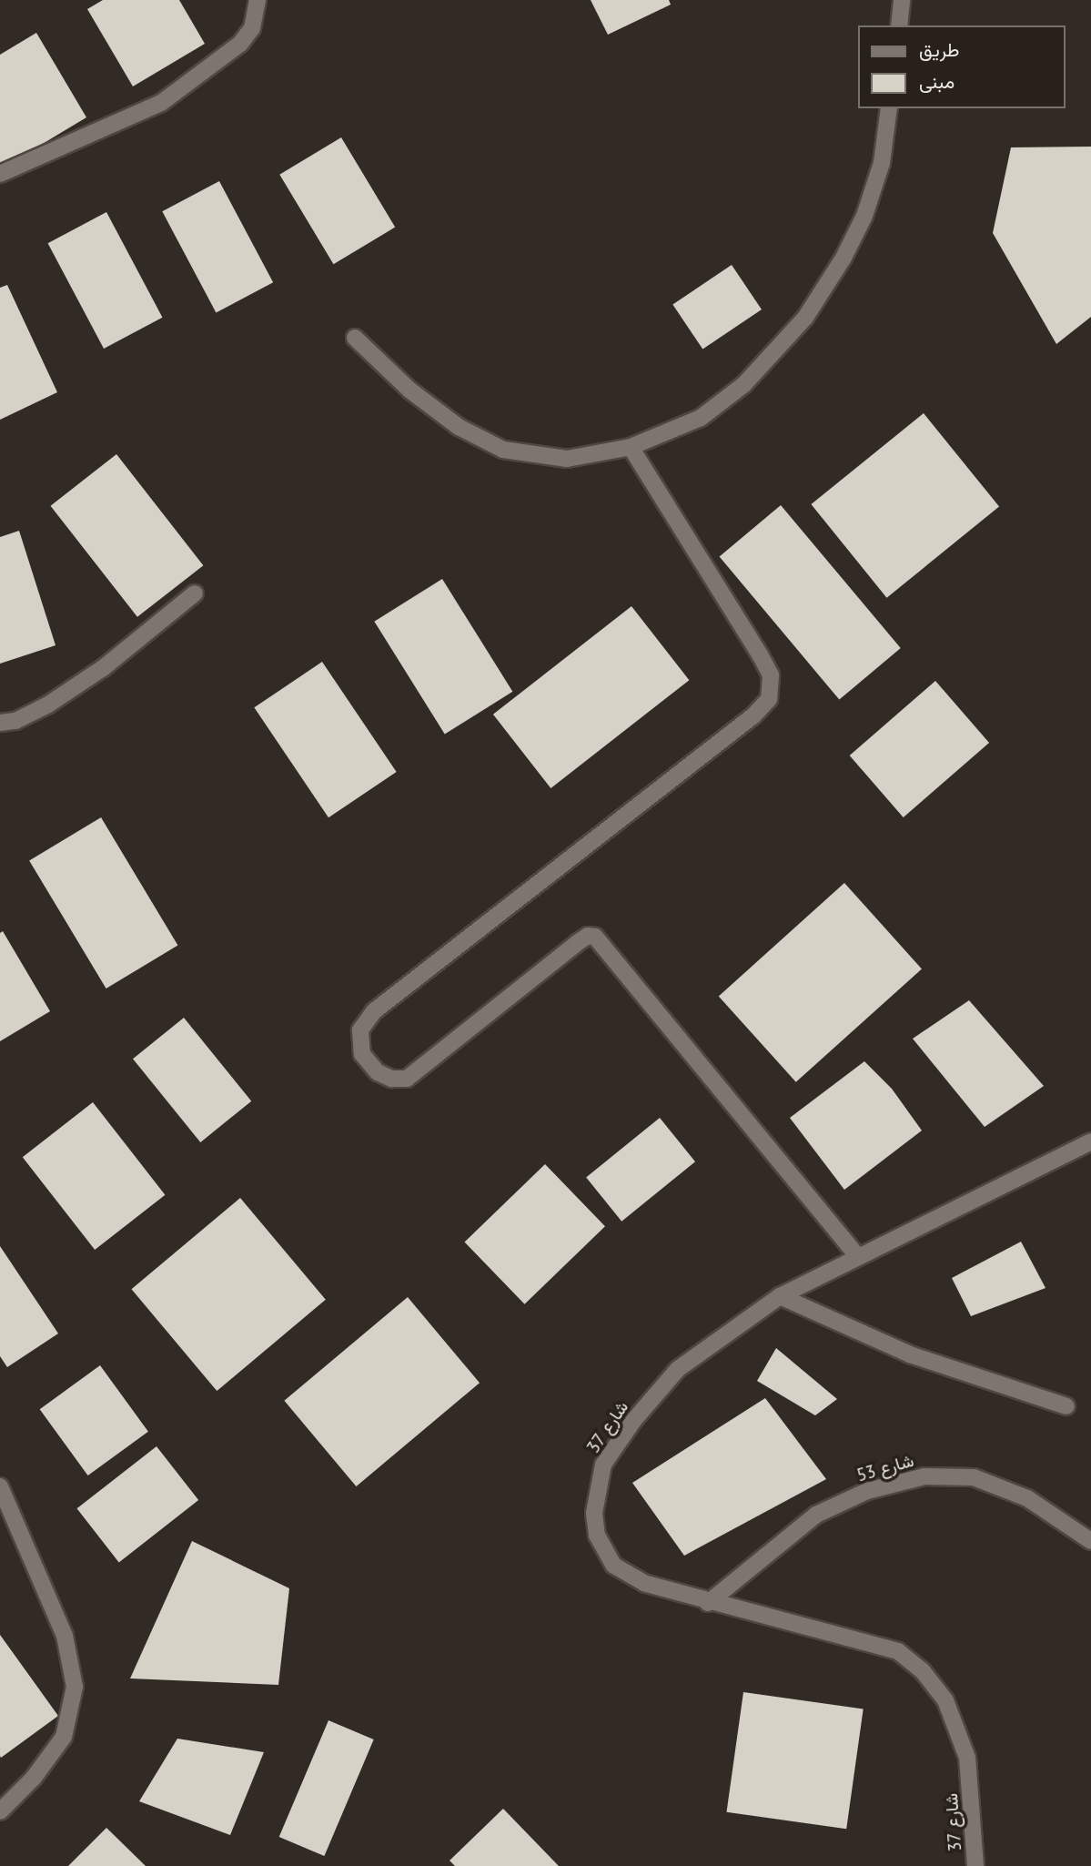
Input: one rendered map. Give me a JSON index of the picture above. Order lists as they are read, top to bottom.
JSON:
{
  "streets": {
    "street": ["شارع 37", "شارع 53"]
  },
  "crossings": [
    ["شارع 37", "شارع 53"]
  ],
  "legend": ["طريق", "مبنى"]
}
